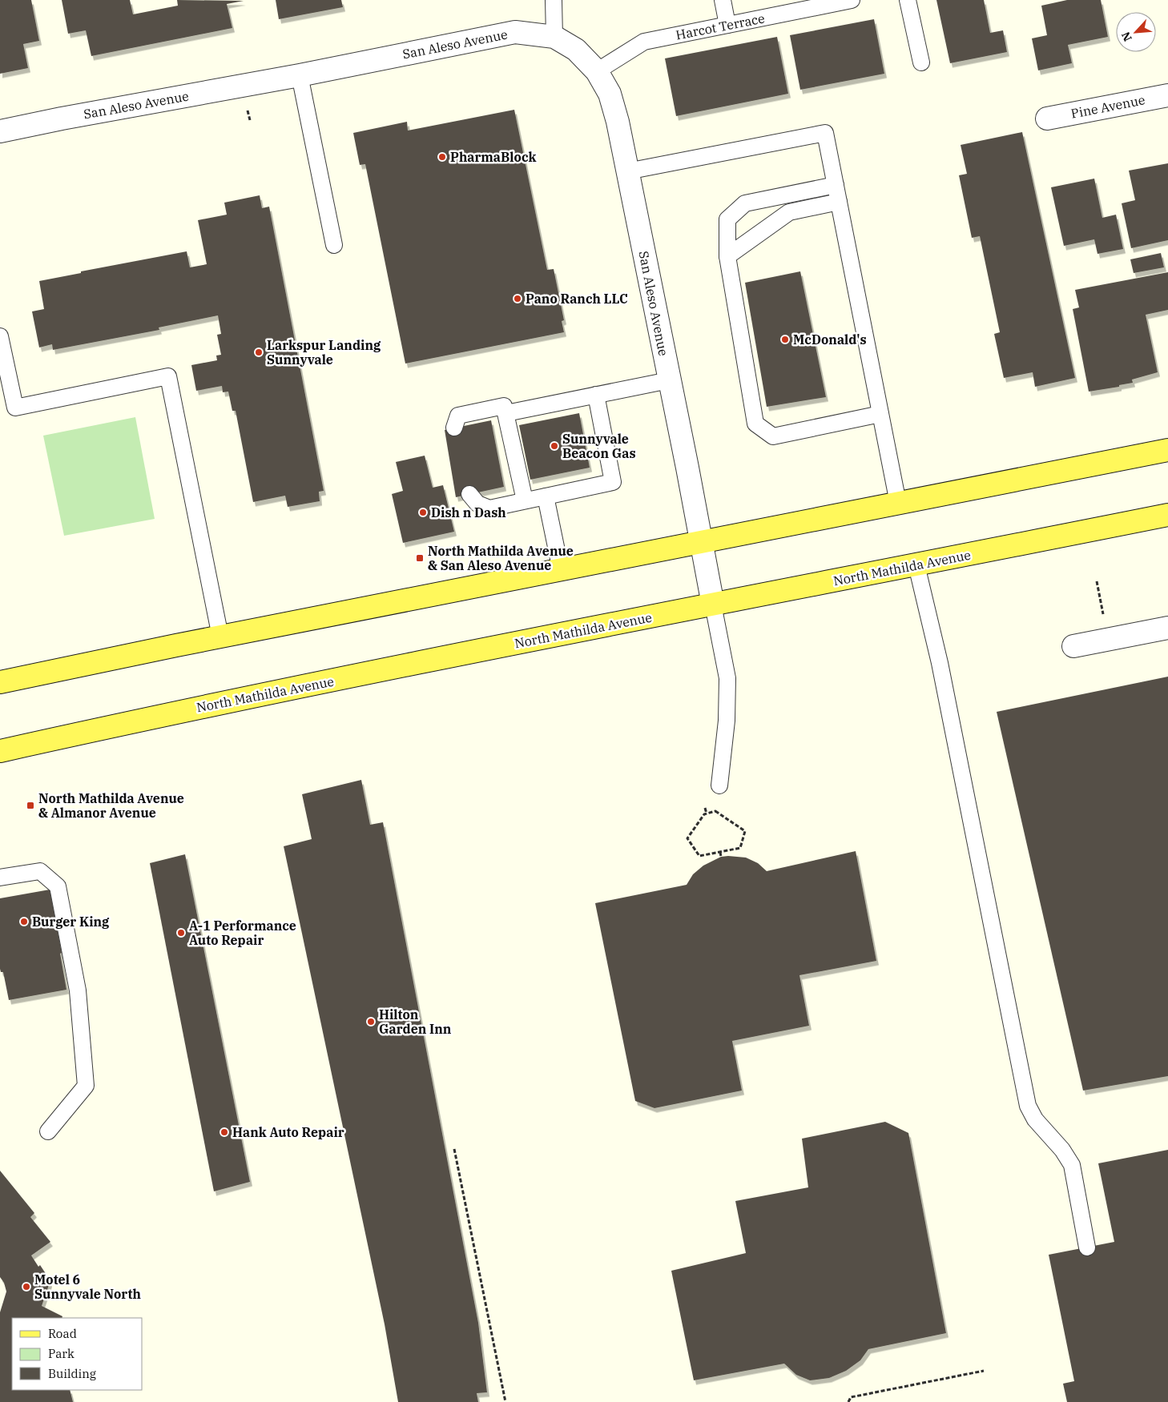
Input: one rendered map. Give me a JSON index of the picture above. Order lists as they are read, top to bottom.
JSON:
{
  "streets": {
    "main road": ["North Mathilda Avenue"],
    "street": ["San Aleso Avenue", "Pine Avenue"],
    "lane": ["Harcot Terrace"]
  },
  "crossings": [
    ["Harcot Terrace", "San Aleso Avenue"],
    ["San Aleso Avenue", "North Mathilda Avenue"]
  ],
  "places": {
    "other": [
      "PharmaBlock",
      "Pano Ranch LLC",
      "McDonald's",
      "Larkspur Landing Sunnyvale",
      "Sunnyvale Beacon Gas",
      "Dish n Dash",
      "Burger King",
      "A-1 Performance Auto Repair",
      "Hilton Garden Inn",
      "Hank Auto Repair",
      "Motel 6 Sunnyvale North"
    ],
    "transit": ["North Mathilda Avenue & San Aleso Avenue", "North Mathilda Avenue & Almanor Avenue"]
  },
  "legend": ["Road", "Park", "Building"],
  "north": "bottom left"
}
